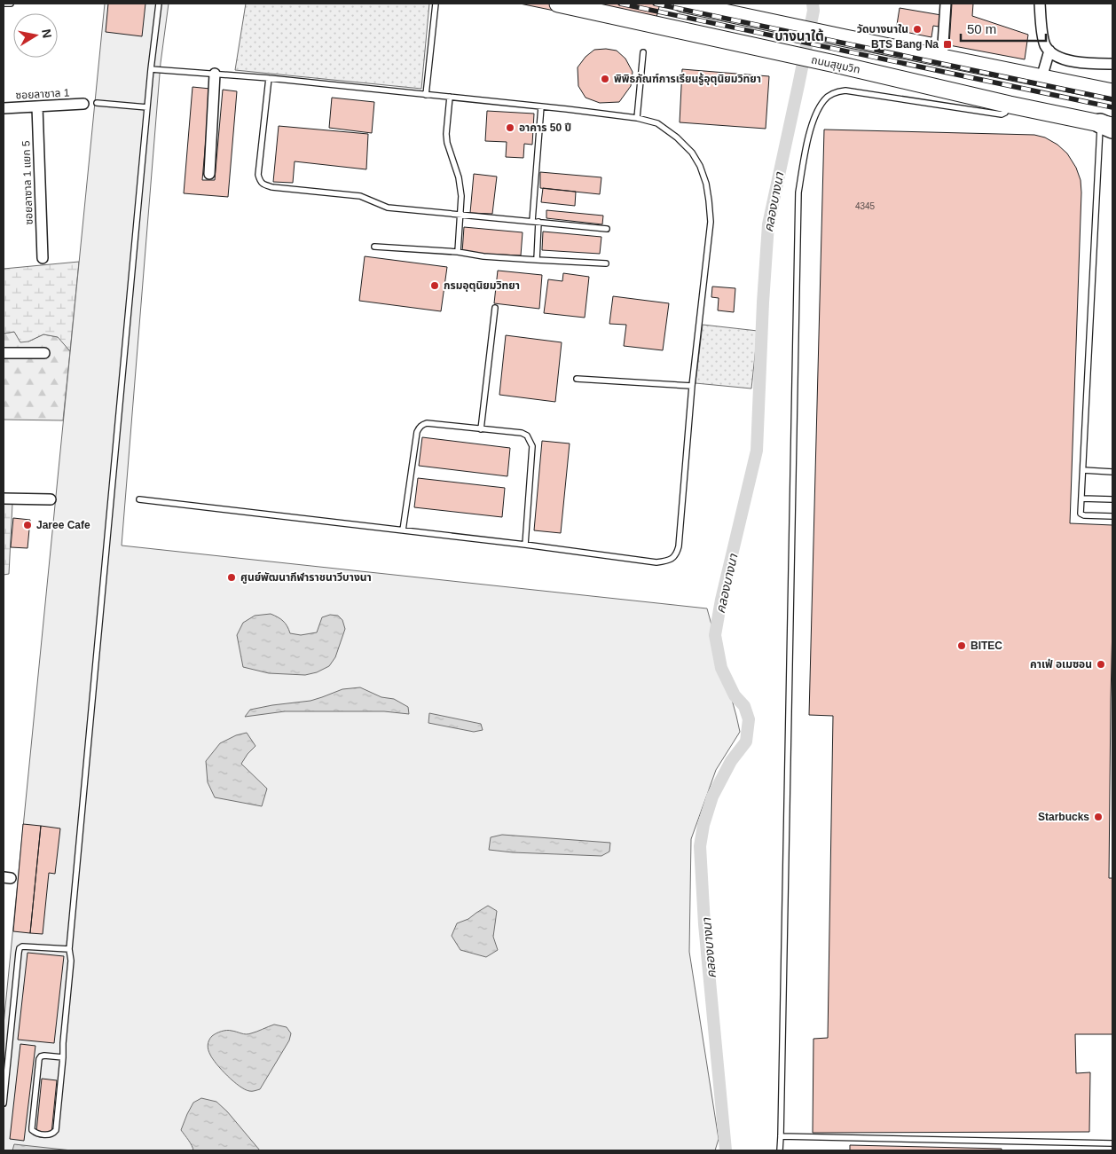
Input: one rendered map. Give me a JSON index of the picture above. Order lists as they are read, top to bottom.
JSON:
{
  "streets": {
    "highway": ["ถนนสุขุมวิท"],
    "street": ["ซอยลาซาล 1", "ซอยลาซาล 1 แยก 5"]
  },
  "crossings": [
    ["ซอยลาซาล 1", "ซอยลาซาล 1 แยก 5"]
  ],
  "districts": ["บางนาใต้"],
  "water": ["คลองบางนา"],
  "places": {
    "other": [
      "วัดบางนาใน",
      "พิพิธภัณฑ์การเรียนรู้อุตุนิยมวิทยา",
      "อาคาร 50 ปี",
      "กรมอุตุนิยมวิทยา",
      "Jaree Cafe",
      "ศูนย์พัฒนากีฬาราชนาวีบางนา",
      "BITEC",
      "คาเฟ่ อเมซอน",
      "Starbucks"
    ],
    "transit": ["BTS Bang Na"]
  },
  "house_numbers": ["4345"],
  "scale_bar": "50 m",
  "north": "right"
}
